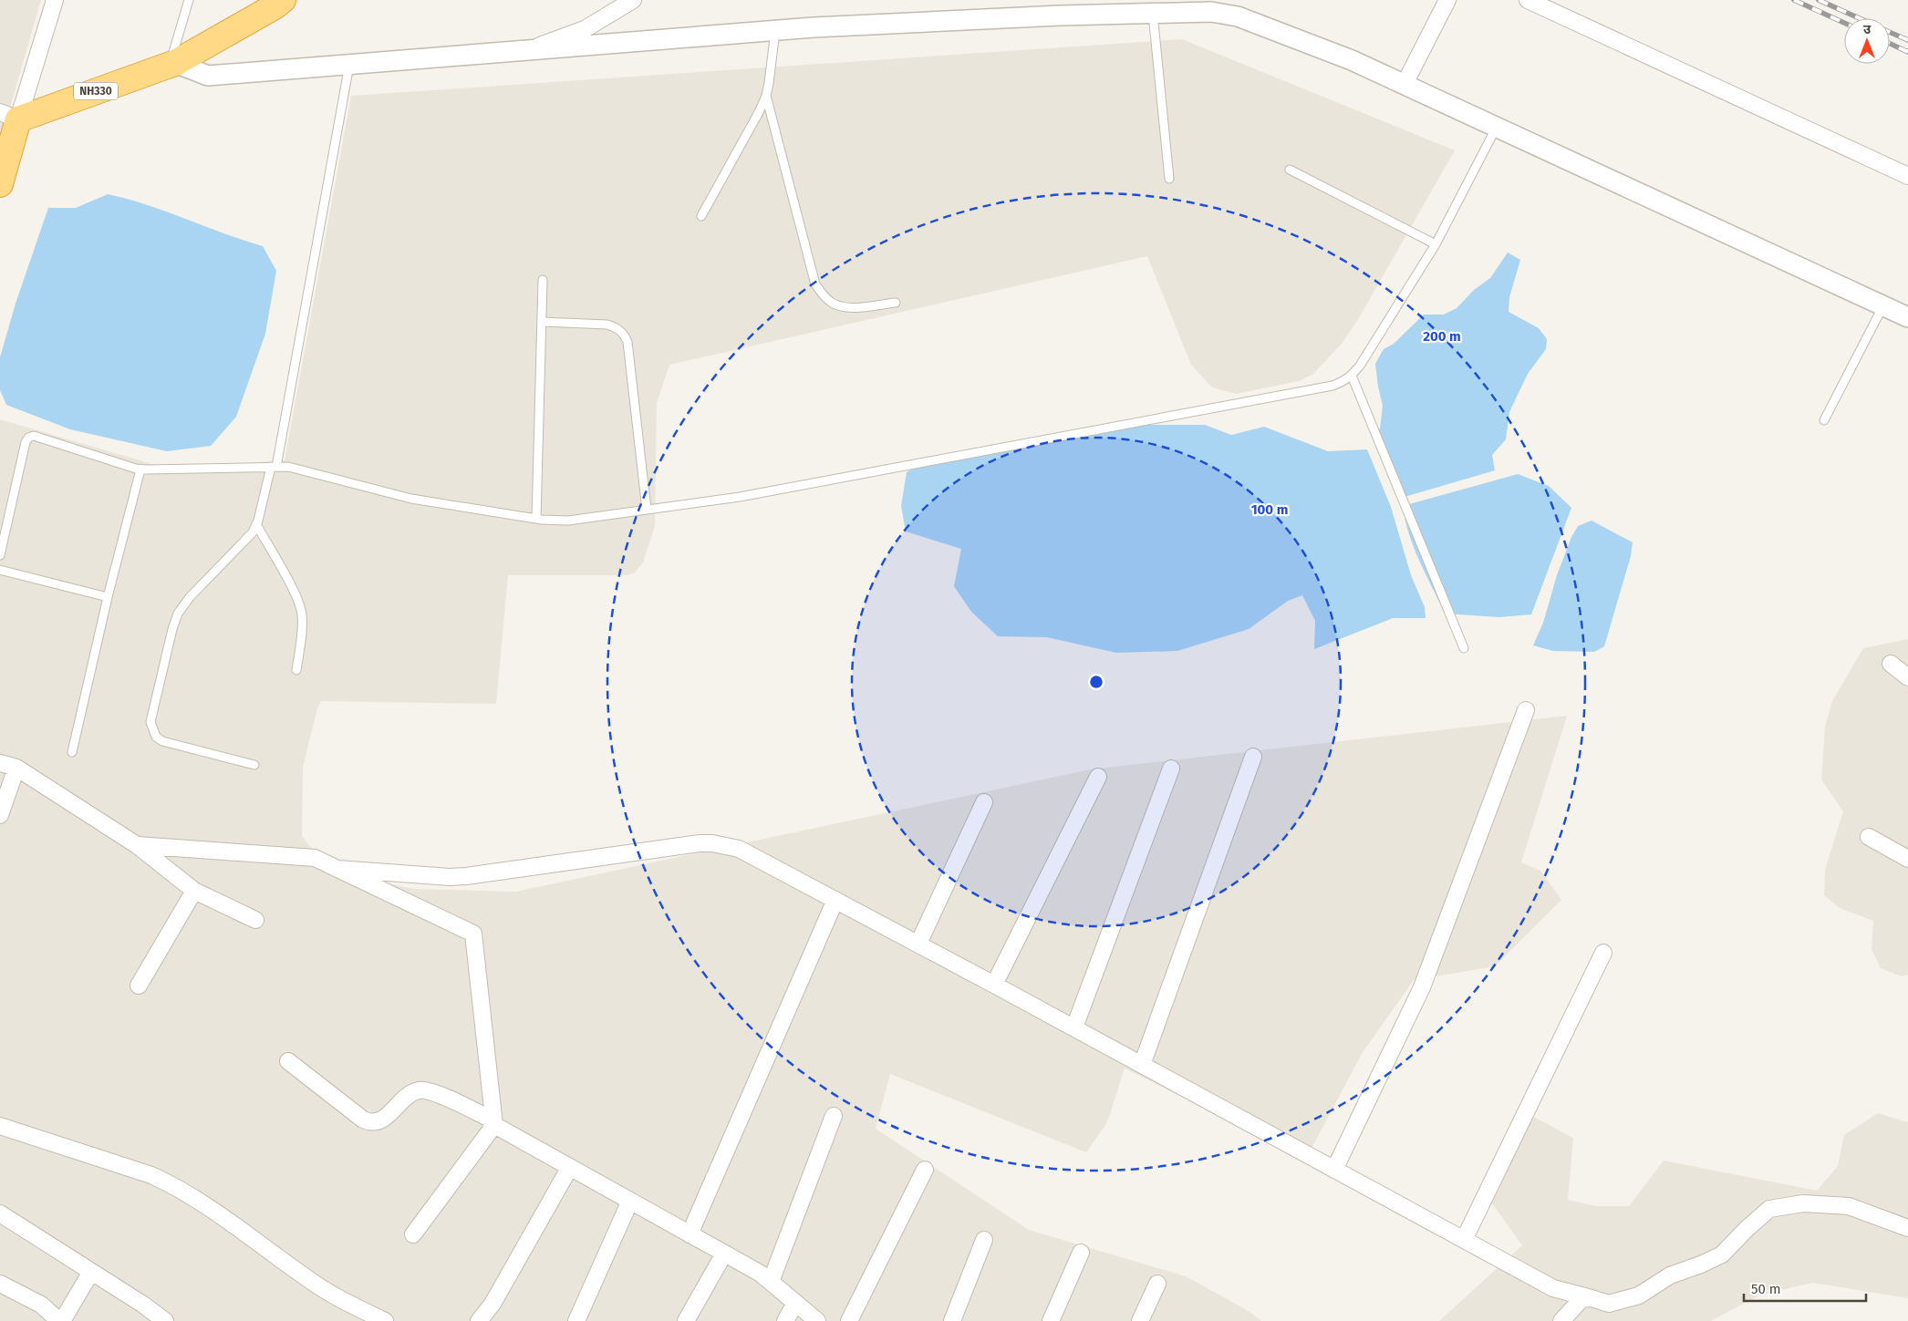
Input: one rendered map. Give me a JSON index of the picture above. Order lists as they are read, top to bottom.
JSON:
{
  "streets": {
    "highway": ["NH330"]
  },
  "scale_bar": "50 m",
  "north": "top",
  "rings": ["200 m", "100 m"]
}
